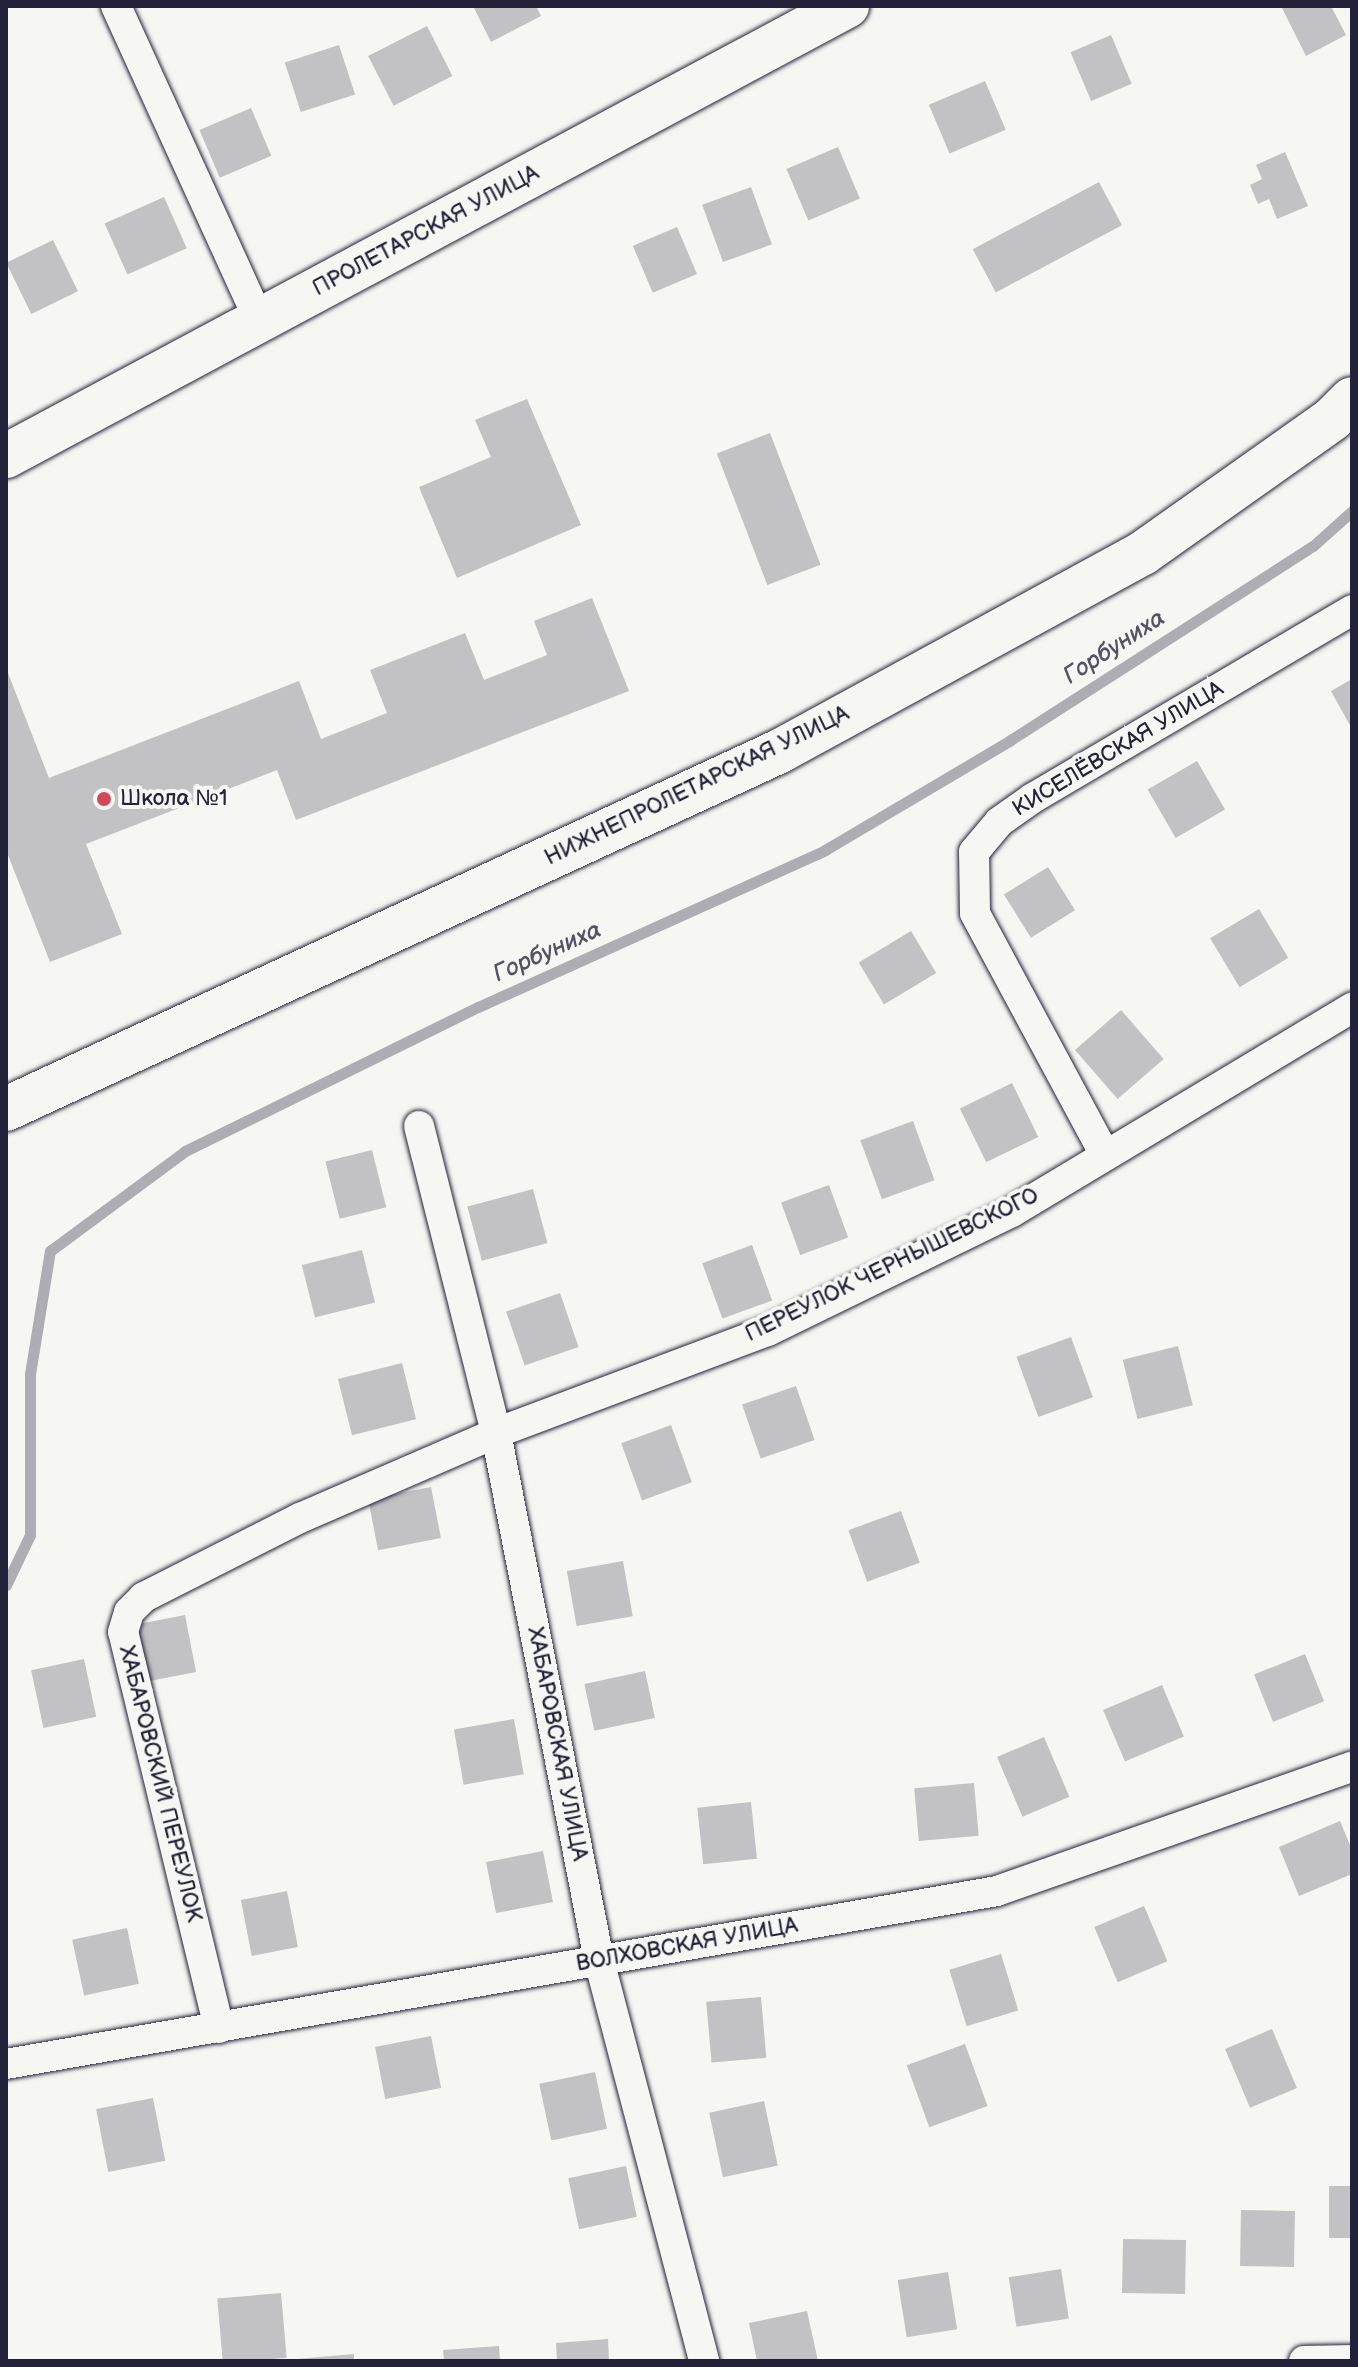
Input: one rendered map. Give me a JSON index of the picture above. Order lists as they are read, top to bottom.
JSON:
{
  "streets": {
    "main road": ["ПРОЛЕТАРСКАЯ УЛИЦА", "НИЖНЕПРОЛЕТАРСКАЯ УЛИЦА"],
    "street": [
      "КИСЕЛЁВСКАЯ УЛИЦА",
      "ПЕРЕУЛОК ЧЕРНЫШЕВСКОГО",
      "ХАБАРОВСКАЯ УЛИЦА",
      "ХАБАРОВСКИЙ ПЕРЕУЛОК",
      "ВОЛХОВСКАЯ УЛИЦА"
    ]
  },
  "crossings": [
    ["КИСЕЛЁВСКАЯ УЛИЦА", "ПЕРЕУЛОК ЧЕРНЫШЕВСКОГО"],
    ["ПЕРЕУЛОК ЧЕРНЫШЕВСКОГО", "ХАБАРОВСКАЯ УЛИЦА"],
    ["ПЕРЕУЛОК ЧЕРНЫШЕВСКОГО", "ХАБАРОВСКИЙ ПЕРЕУЛОК"],
    ["ХАБАРОВСКАЯ УЛИЦА", "ХАБАРОВСКИЙ ПЕРЕУЛОК"],
    ["ХАБАРОВСКАЯ УЛИЦА", "ВОЛХОВСКАЯ УЛИЦА"],
    ["ХАБАРОВСКИЙ ПЕРЕУЛОК", "ВОЛХОВСКАЯ УЛИЦА"]
  ],
  "water": ["Горбуниха"],
  "places": ["Школа №1"]
}
